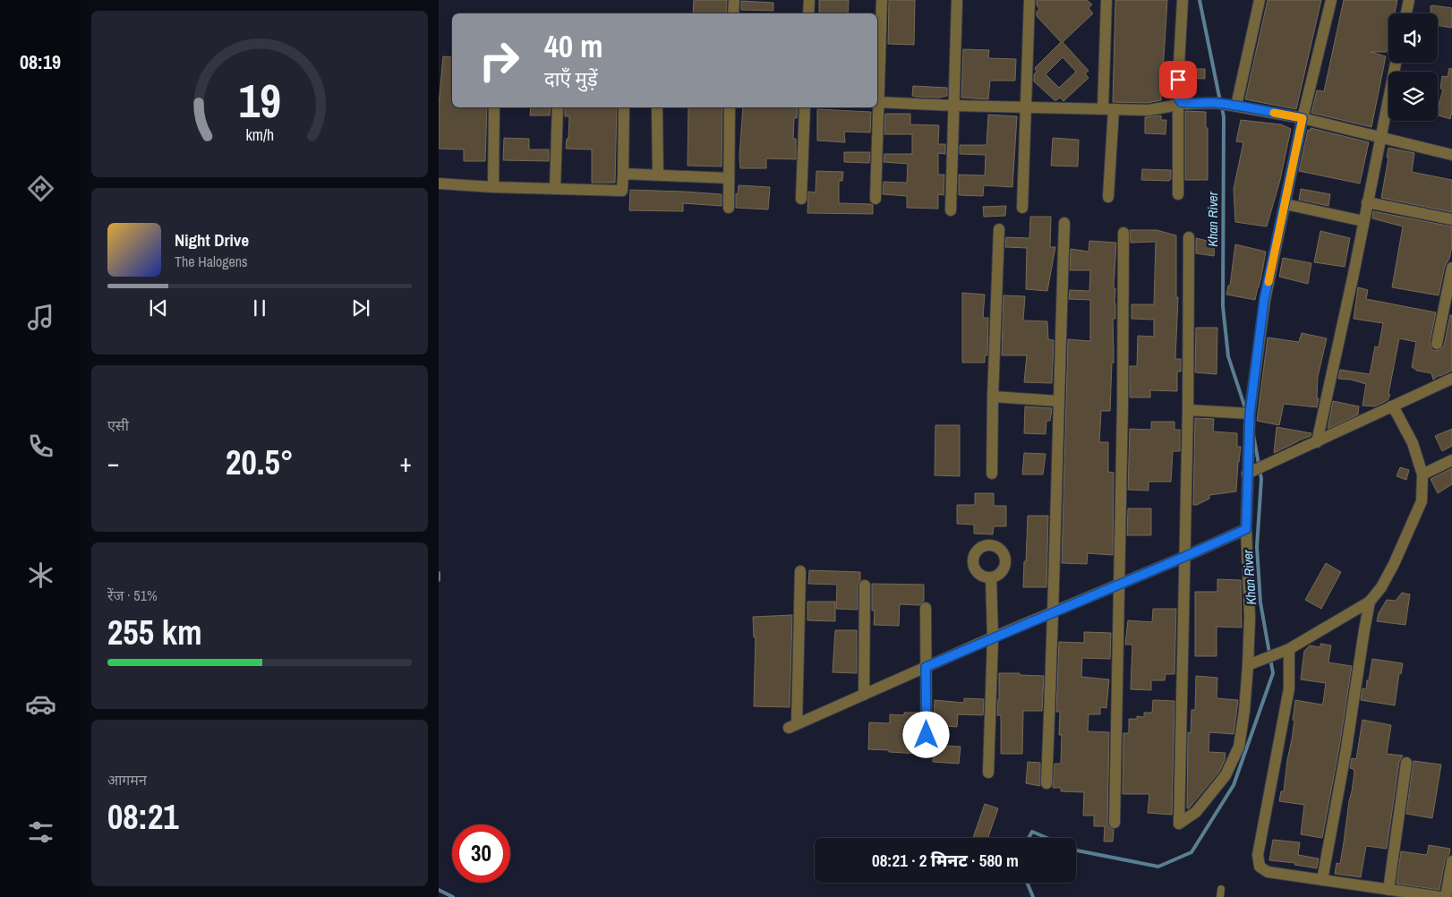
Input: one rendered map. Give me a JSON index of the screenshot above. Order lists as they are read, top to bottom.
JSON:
{
  "water": ["Khan River"],
  "page": {
    "tabs": "08:19",
    "turn": ["40 m", "दाएँ मुड़ें"],
    "song": ["Night Drive", "The Halogens"],
    "tile": [
      "एसी",
      ["रेंज · 51%", "255 km"],
      ["आगमन", "08:21"]
    ],
    "heat": ["−", "20.5°", "+"],
    "limit": "30",
    "trip": "08:21 · 2 मिनट · 580 m",
    "gauge": ["19", "km/h"]
  }
}
